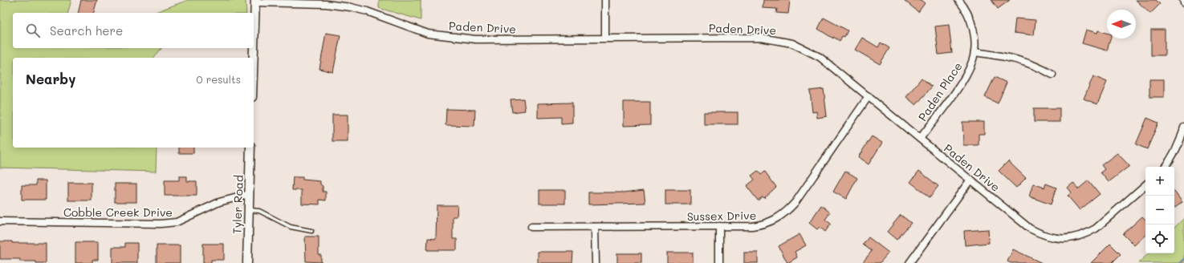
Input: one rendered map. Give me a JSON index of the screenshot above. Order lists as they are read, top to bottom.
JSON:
{
  "streets": {
    "street": [
      "Paden Drive",
      "Paden Place",
      "Tyler Road",
      "Cobble Creek Drive",
      "Sussex Drive"
    ]
  },
  "crossings": [
    ["Paden Drive", "Paden Place"],
    ["Paden Drive", "Sussex Drive"],
    ["Tyler Road", "Cobble Creek Drive"]
  ],
  "north": "left",
  "page": {
    "search": "Search here",
    "heading": ["Nearby", "0 results"],
    "map_buttons": ["+", "−"]
  }
}
